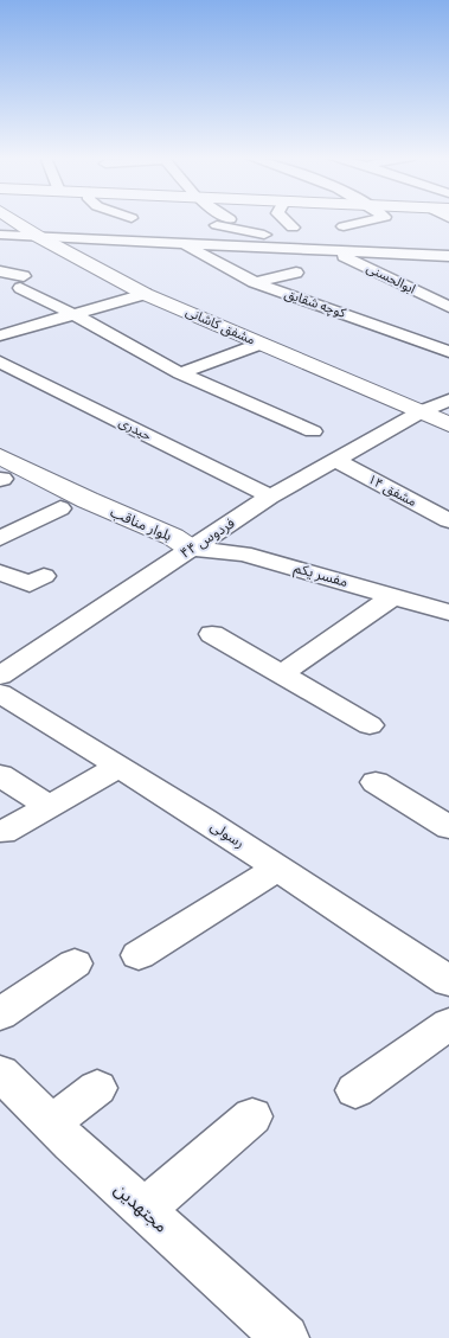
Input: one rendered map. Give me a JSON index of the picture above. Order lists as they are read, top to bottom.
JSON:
{
  "streets": {
    "street": [
      "ابوالحسنی",
      "کوچه شقایق",
      "مشفق کاشانی",
      "حیدری",
      "مشفق ۱۴",
      "بلوار مناقب",
      "فردوس ۴۴",
      "مفسر یکم",
      "رسولی",
      "مجتهدین"
    ]
  },
  "crossings": [
    ["مشفق کاشانی", "فردوس ۴۴"],
    ["حیدری", "فردوس ۴۴"],
    ["مشفق ۱۴", "فردوس ۴۴"],
    ["بلوار مناقب", "فردوس ۴۴"],
    ["بلوار مناقب", "مفسر یکم"],
    ["فردوس ۴۴", "مفسر یکم"]
  ]
}
